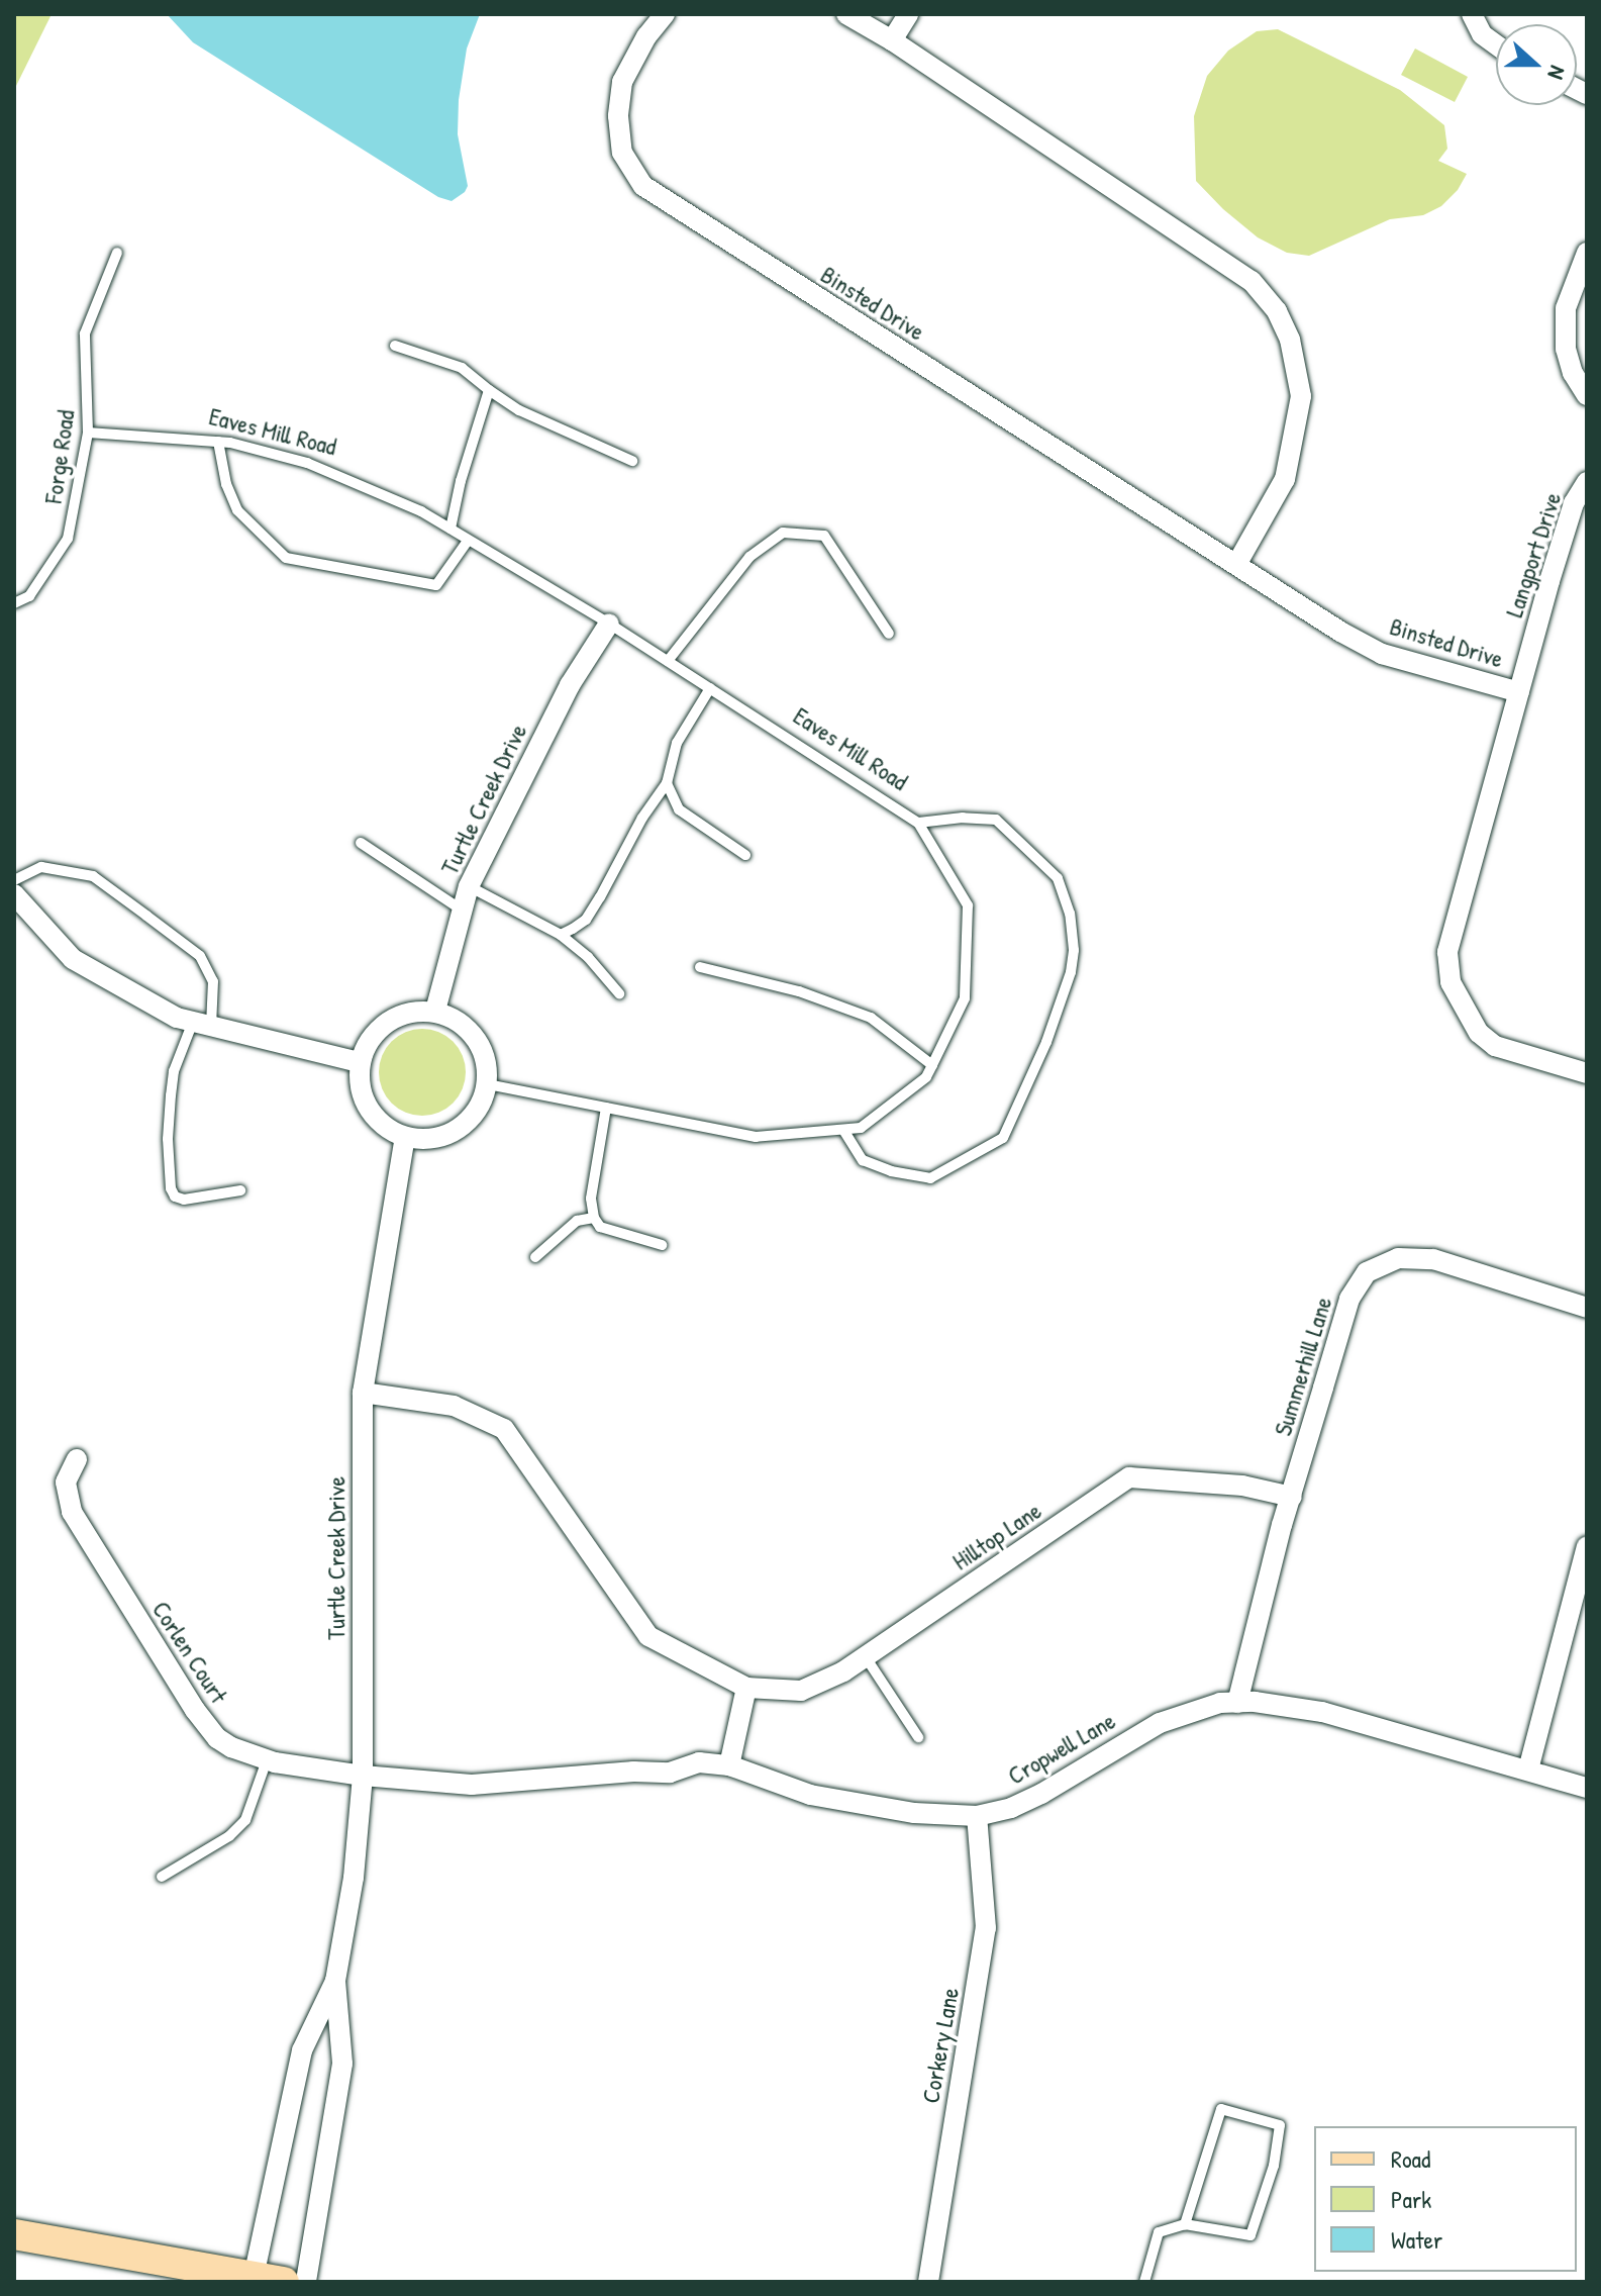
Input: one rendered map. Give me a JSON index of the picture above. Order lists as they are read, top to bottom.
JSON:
{
  "streets": {
    "street": [
      "Binsted Drive",
      "Langport Drive",
      "Turtle Creek Drive",
      "Summerhill Lane",
      "Hilltop Lane",
      "Corlen Court",
      "Cropwell Lane",
      "Corkery Lane"
    ],
    "lane": ["Eaves Mill Road", "Forge Road"]
  },
  "crossings": [
    ["Binsted Drive", "Langport Drive"],
    ["Eaves Mill Road", "Forge Road"],
    ["Eaves Mill Road", "Turtle Creek Drive"],
    ["Turtle Creek Drive", "Hilltop Lane"],
    ["Turtle Creek Drive", "Corlen Court"],
    ["Turtle Creek Drive", "Cropwell Lane"],
    ["Summerhill Lane", "Hilltop Lane"],
    ["Summerhill Lane", "Cropwell Lane"],
    ["Corlen Court", "Cropwell Lane"],
    ["Cropwell Lane", "Corkery Lane"]
  ],
  "legend": ["Road", "Park", "Water"],
  "north": "right"
}
